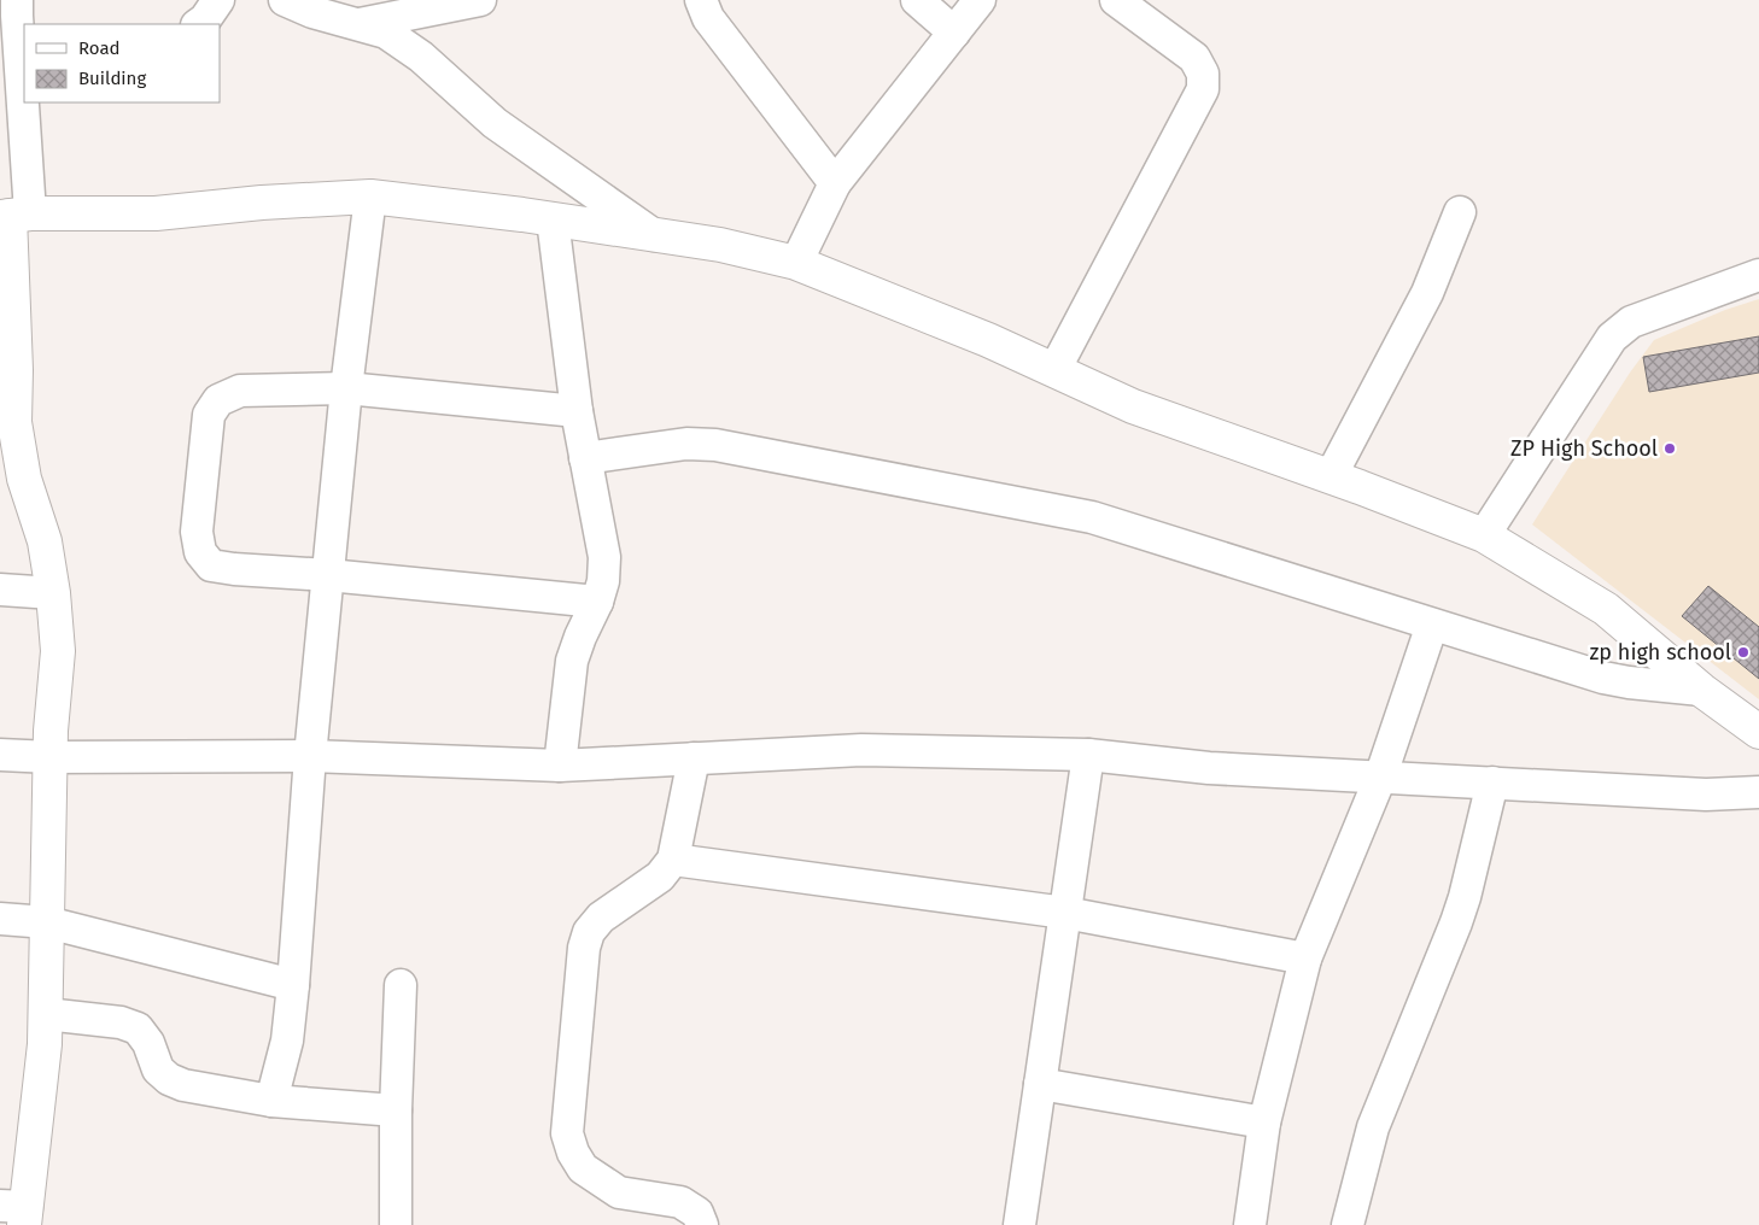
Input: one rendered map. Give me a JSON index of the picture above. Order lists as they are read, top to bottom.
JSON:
{
  "places": ["ZP High School", "zp high school"],
  "legend": ["Road", "Building"]
}
